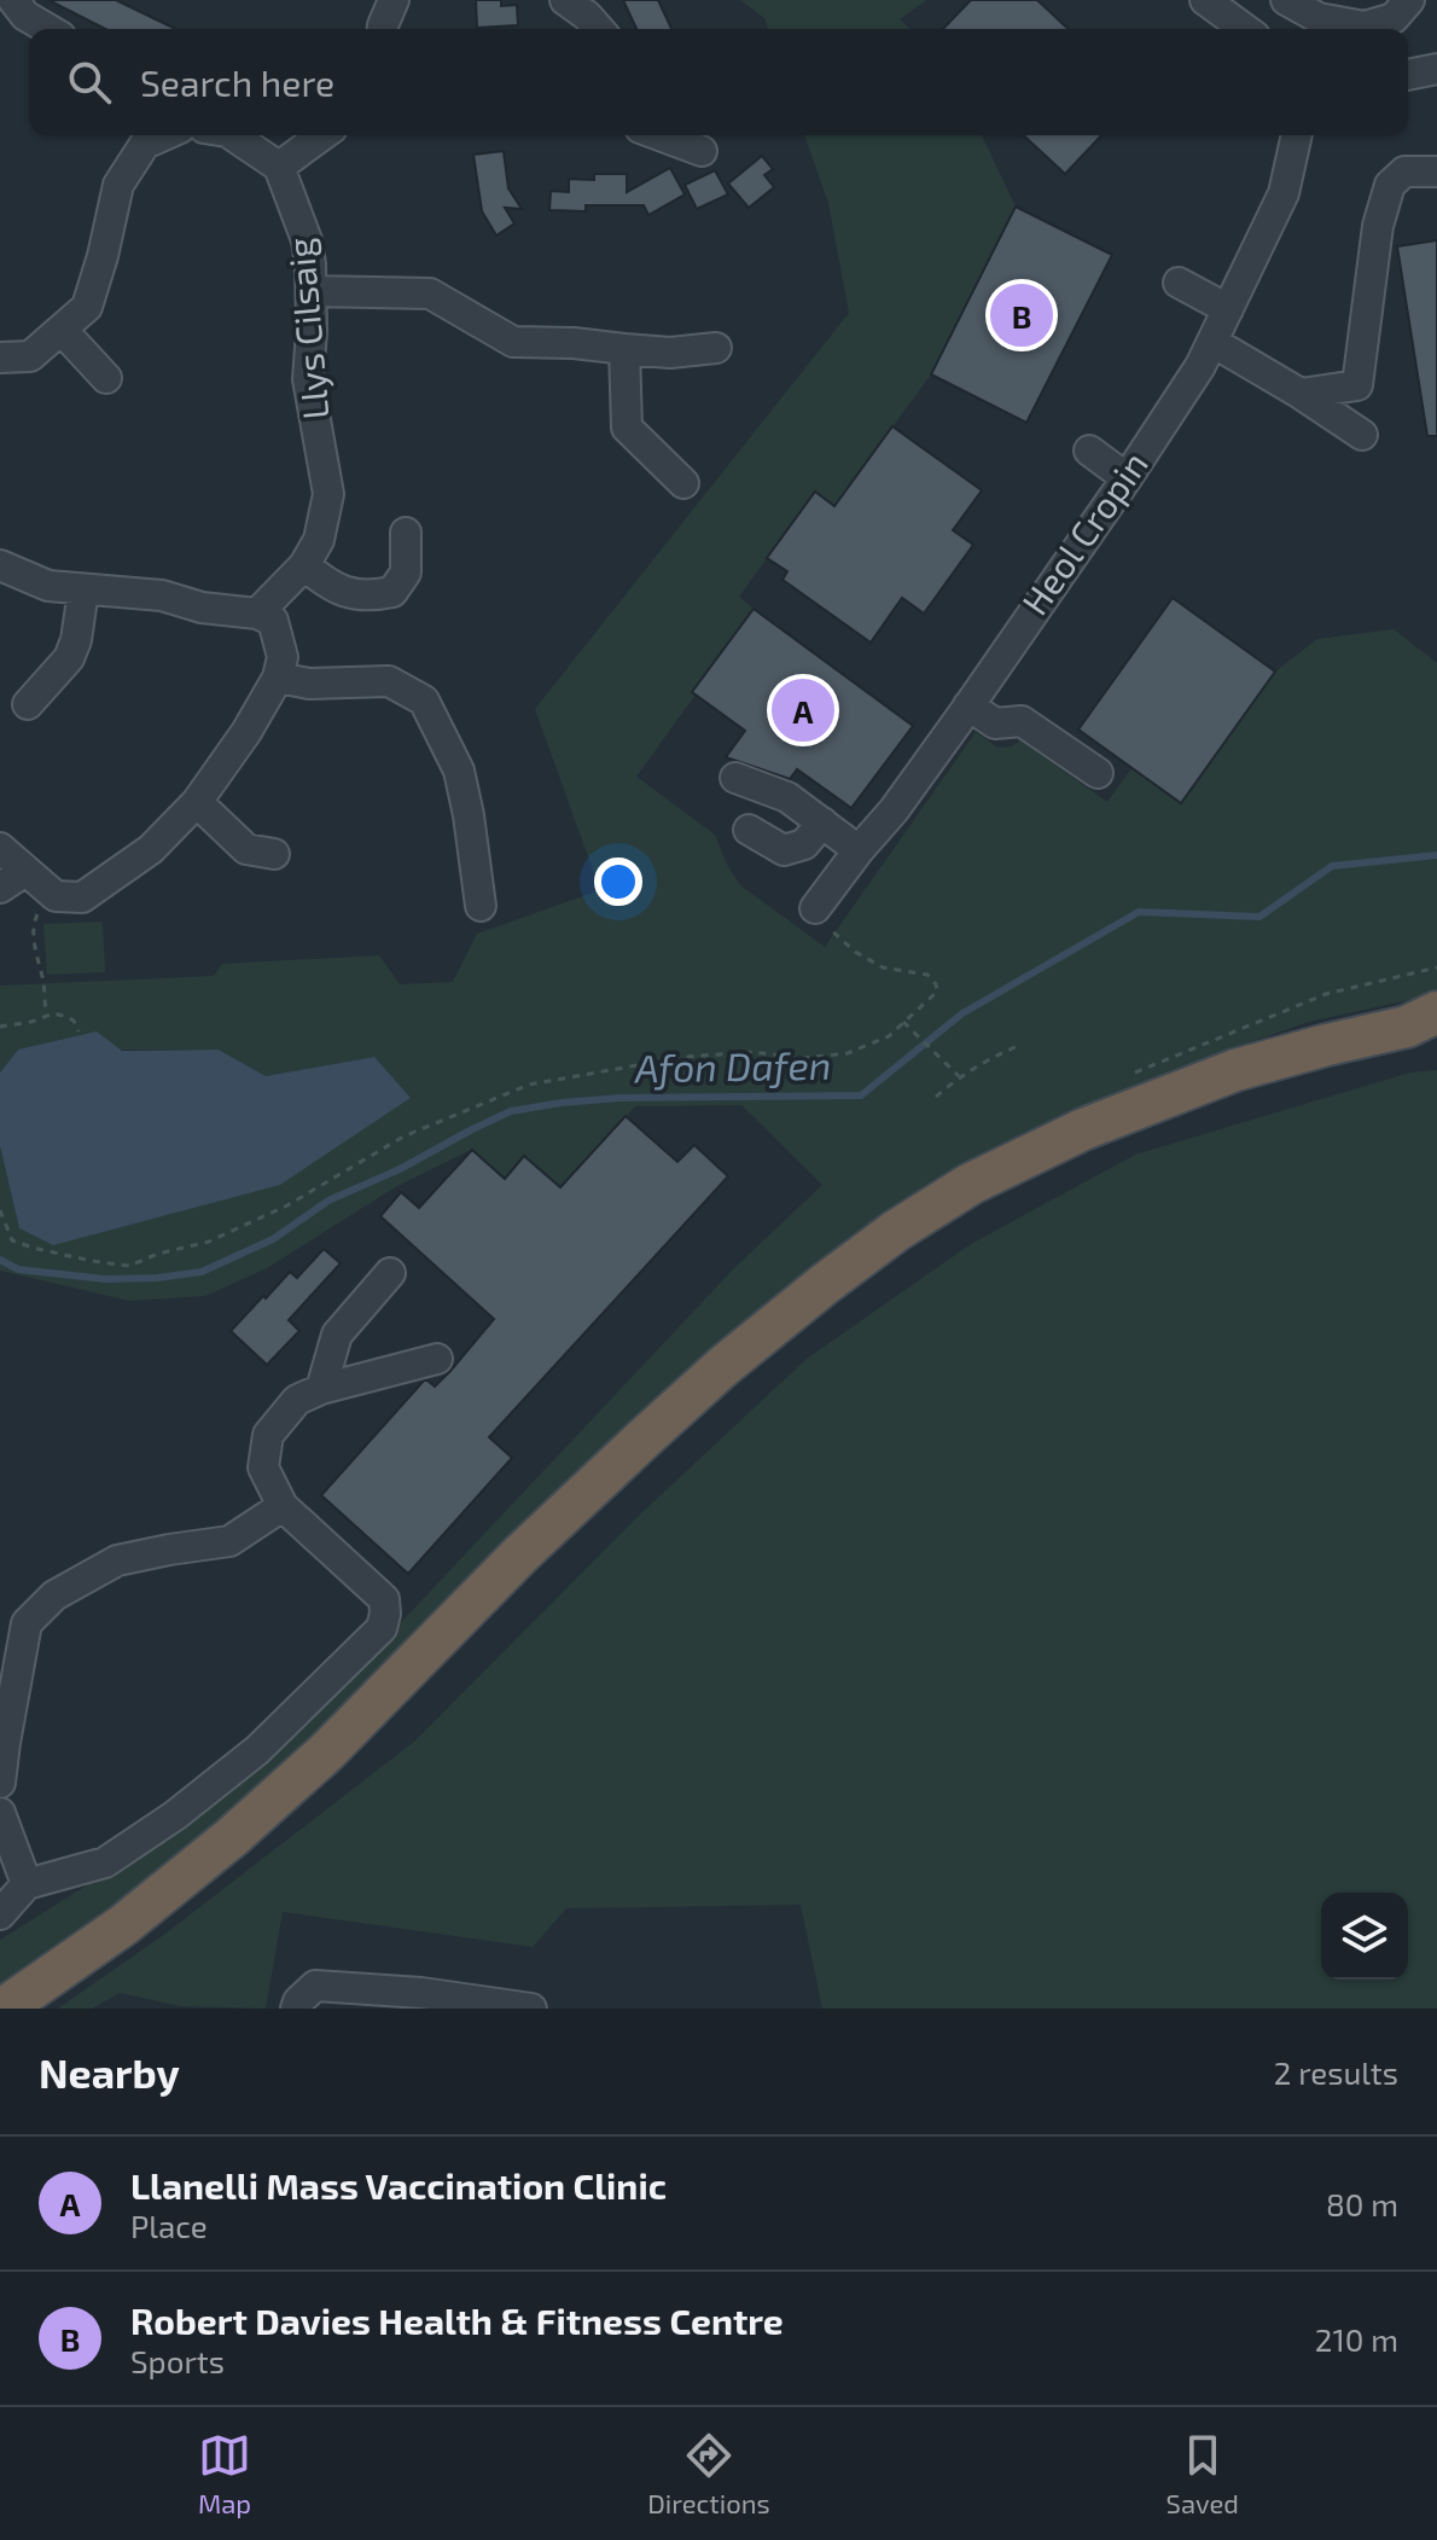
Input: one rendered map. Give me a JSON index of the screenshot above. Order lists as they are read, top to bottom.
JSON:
{
  "streets": {
    "street": ["Llys Cilsaig", "Heol Cropin"]
  },
  "water": ["Afon Dafen"],
  "page": {
    "search": "Search here",
    "pins": ["B", "A"],
    "heading": ["Nearby", "2 results"],
    "list": [
      {
        "mark": "A",
        "name": "Llanelli Mass Vaccination Clinic",
        "note": "Place",
        "value": "80 m"
      },
      {
        "mark": "B",
        "name": "Robert Davies Health & Fitness Centre",
        "note": "Sports",
        "value": "210 m"
      }
    ],
    "nav": ["Map", "Directions", "Saved"]
  }
}
